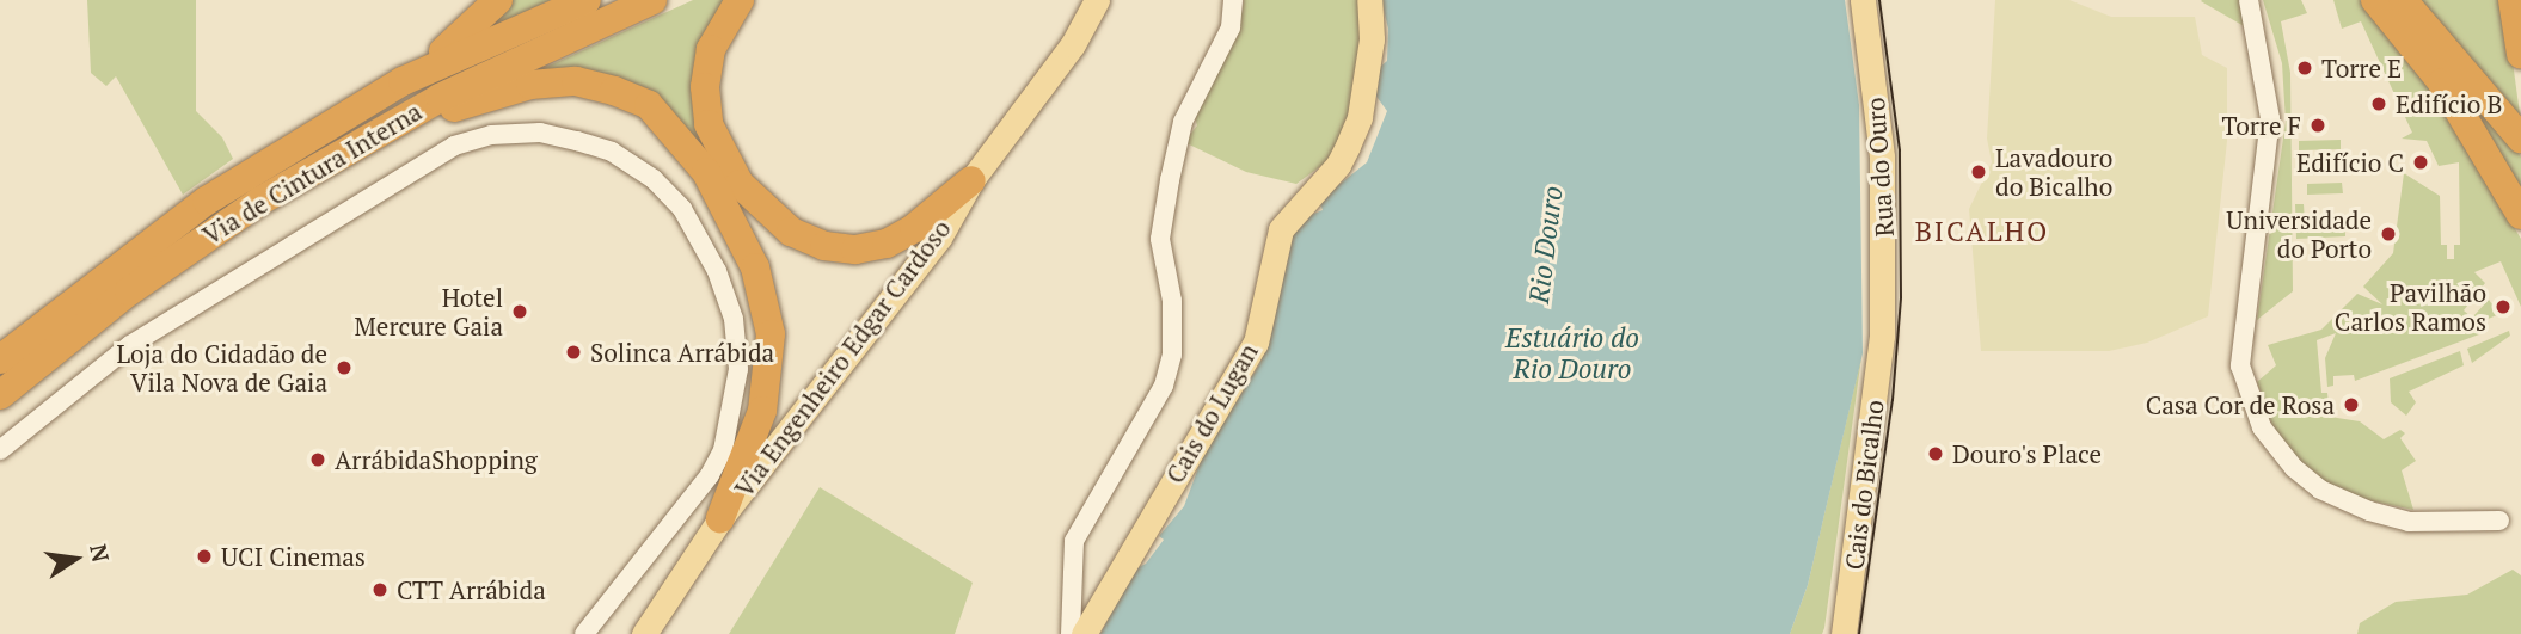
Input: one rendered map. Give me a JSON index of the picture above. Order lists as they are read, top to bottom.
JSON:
{
  "streets": {
    "highway": ["Via de Cintura Interna"],
    "main road": [
      "Rua do Ouro",
      "Via Engenheiro Edgar Cardoso",
      "Cais do Lugan",
      "Cais do Bicalho"
    ]
  },
  "crossings": [
    ["Rua do Ouro", "Cais do Bicalho"]
  ],
  "districts": ["BICALHO"],
  "water": ["Rio Douro", "Estuário do Rio Douro"],
  "places": [
    "Torre E",
    "Edifício B",
    "Torre F",
    "Edifício C",
    "Lavadouro do Bicalho",
    "Universidade do Porto",
    "Pavilhão Carlos Ramos",
    "Hotel Mercure Gaia",
    "Solinca Arrábida",
    "Loja do Cidadão de Vila Nova de Gaia",
    "Casa Cor de Rosa",
    "Douro's Place",
    "ArrábidaShopping",
    "UCI Cinemas",
    "CTT Arrábida"
  ],
  "north": "right"
}
